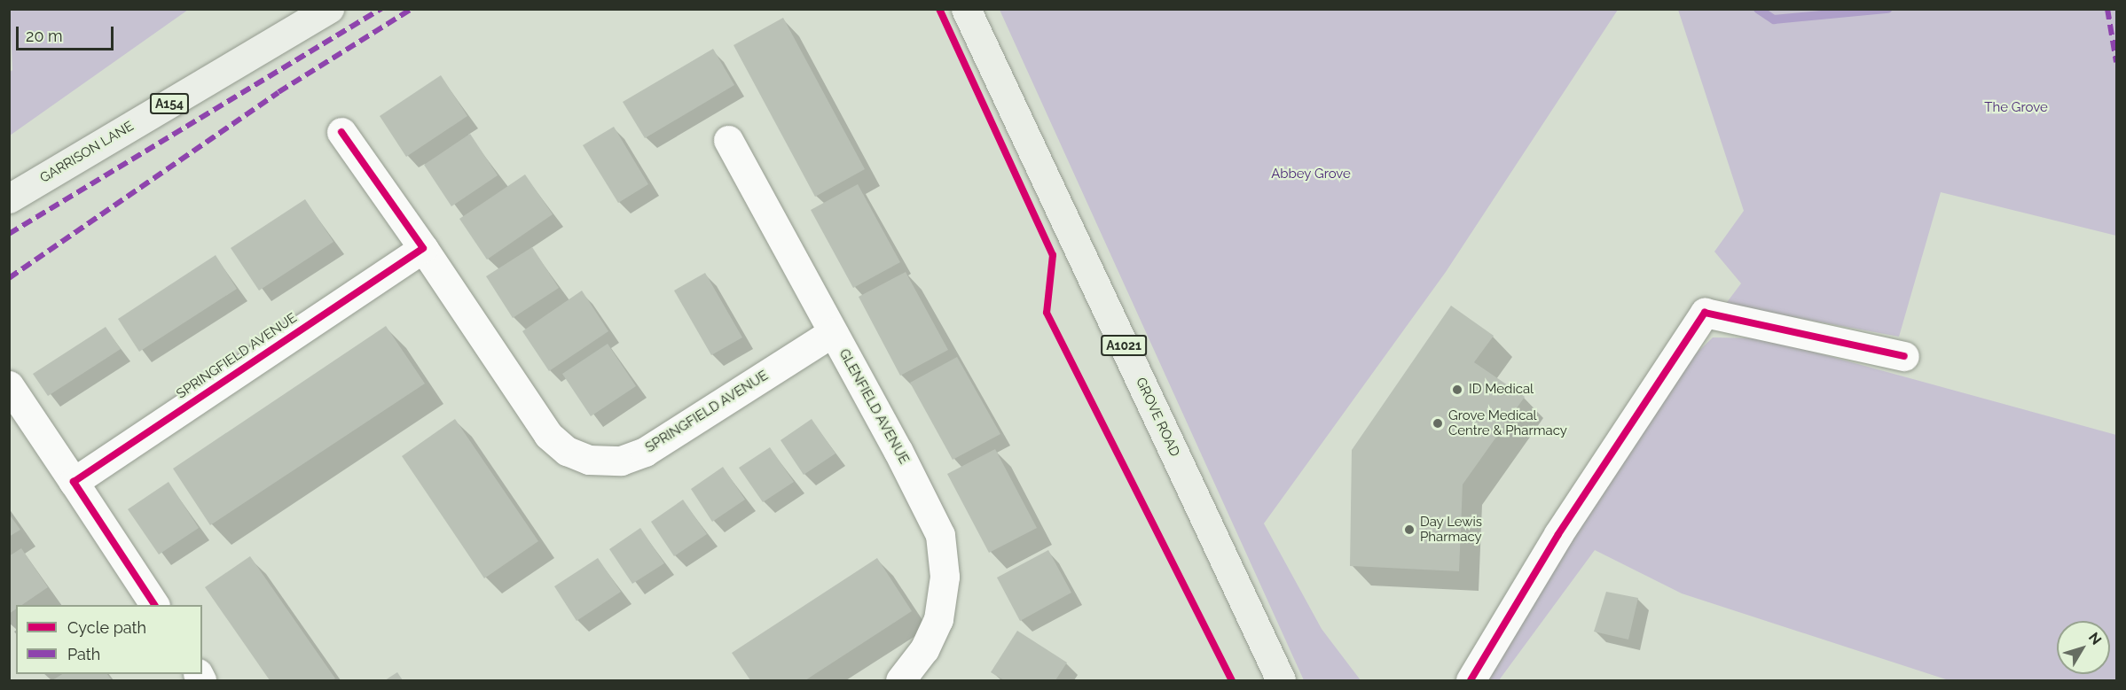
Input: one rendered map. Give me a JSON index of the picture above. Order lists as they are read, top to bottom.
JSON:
{
  "streets": {
    "main road": [
      "A154",
      "GARRISON LANE",
      "A1021",
      "GROVE ROAD"
    ],
    "street": ["SPRINGFIELD AVENUE", "GLENFIELD AVENUE"]
  },
  "crossings": [
    ["SPRINGFIELD AVENUE", "GLENFIELD AVENUE"]
  ],
  "parks": ["The Grove", "Abbey Grove"],
  "places": ["ID Medical", "Grove Medical Centre & Pharmacy", "Day Lewis Pharmacy"],
  "legend": ["Cycle path", "Path"],
  "scale_bar": "20 m",
  "north": "top right"
}
